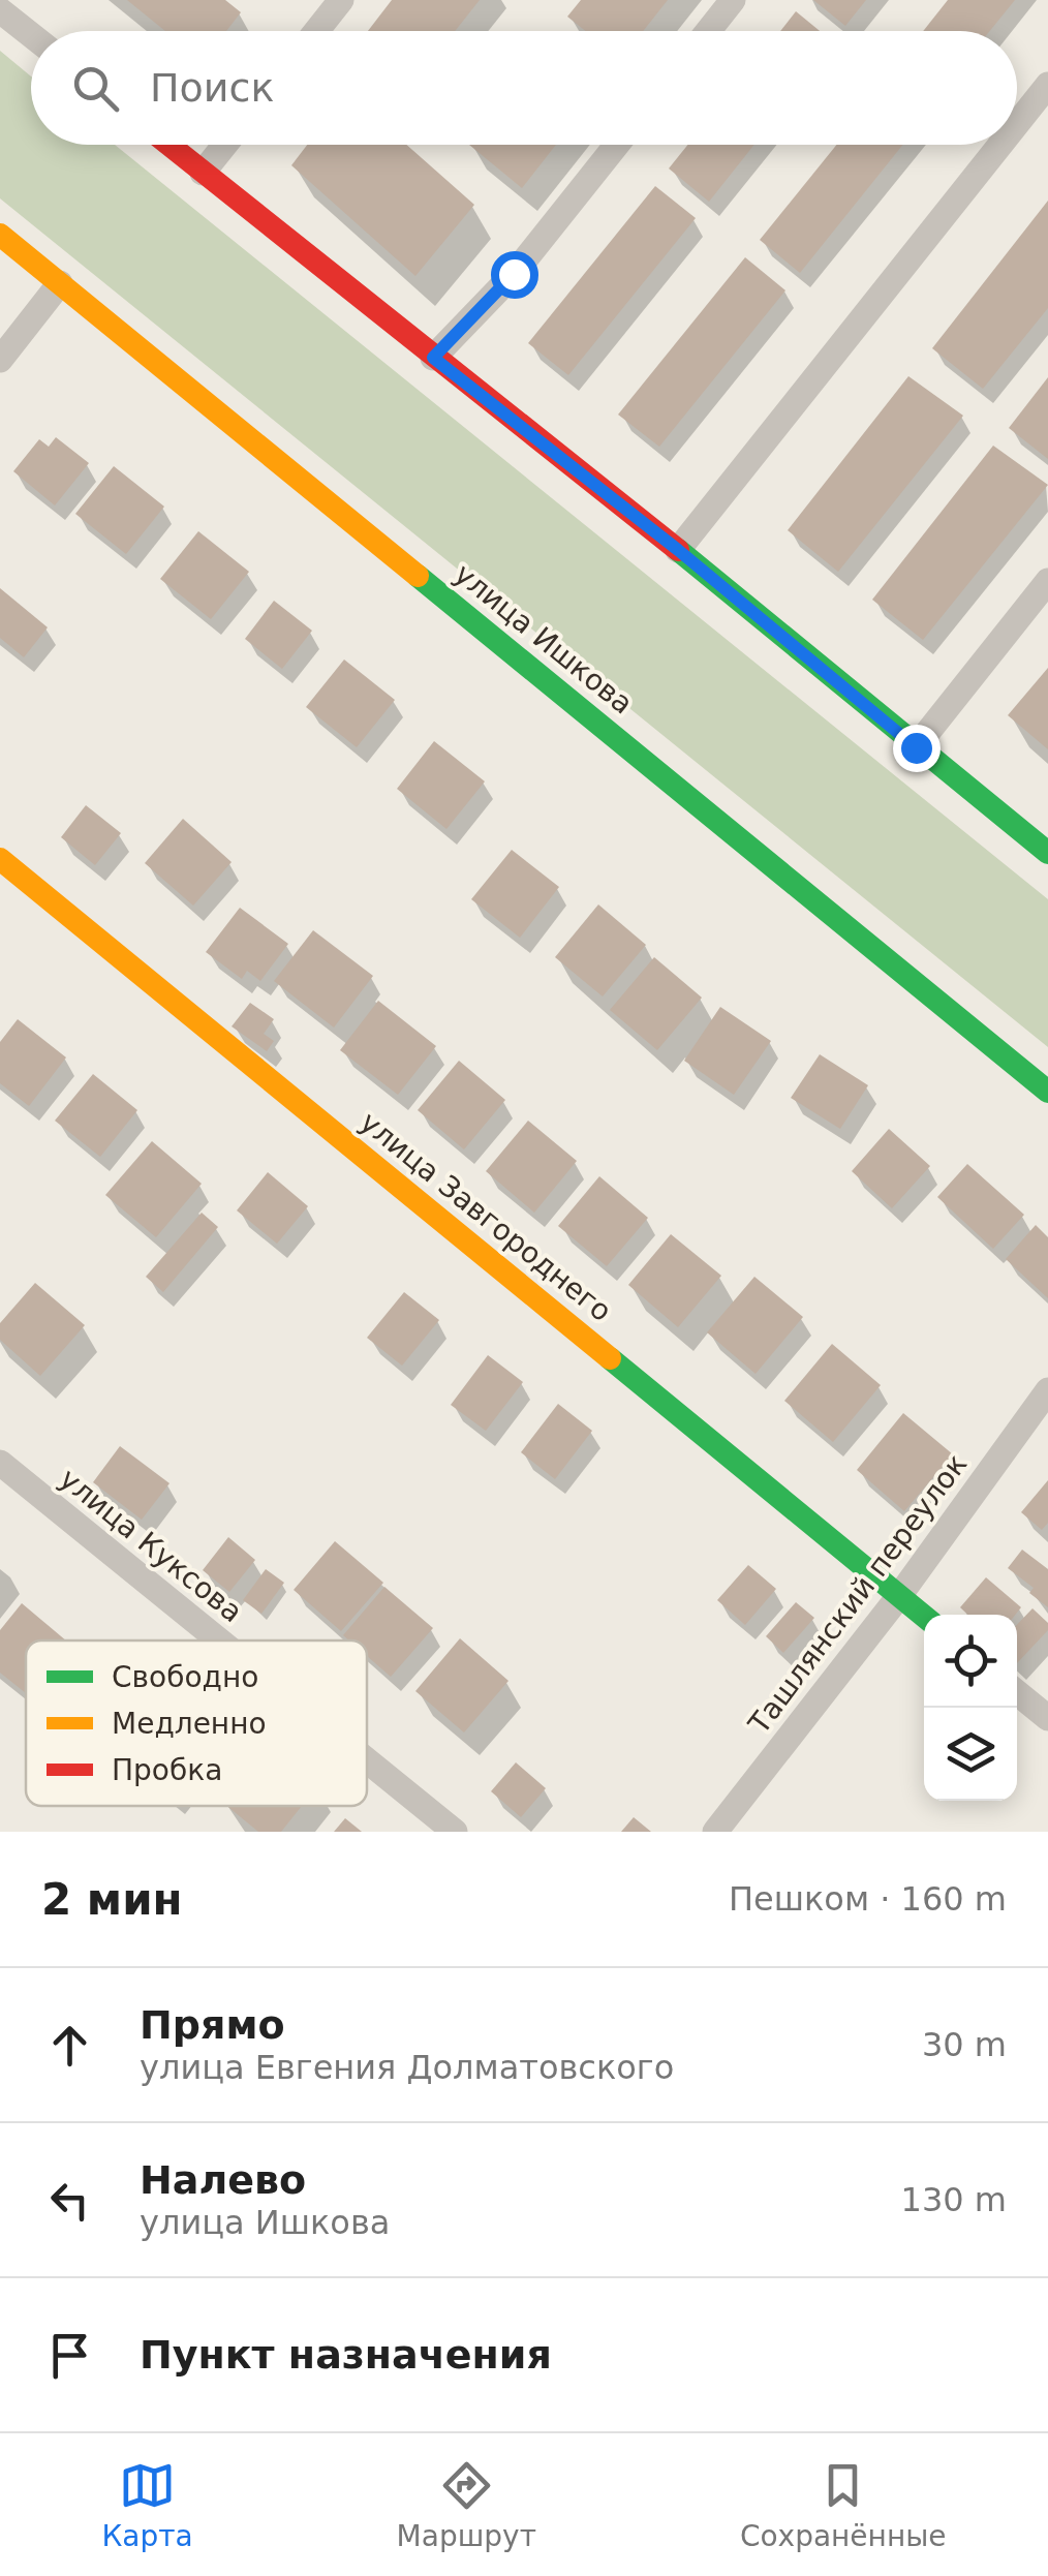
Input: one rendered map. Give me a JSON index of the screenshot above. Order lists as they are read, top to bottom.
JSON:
{
  "streets": {
    "street": [
      "улица Ишкова",
      "улица Завгороднего",
      "улица Куксова",
      "Ташлянский переулок"
    ]
  },
  "crossings": [
    ["улица Завгороднего", "Ташлянский переулок"]
  ],
  "legend": ["Свободно", "Медленно", "Пробка"],
  "page": {
    "search": "Поиск",
    "heading": ["2 мин", "Пешком · 160 m"],
    "list": [
      ["Прямо", "улица Евгения Долматовского", "30 m"],
      ["Налево", "улица Ишкова", "130 m"],
      "Пункт назначения"
    ],
    "nav": ["Карта", "Маршрут", "Сохранённые"]
  }
}
